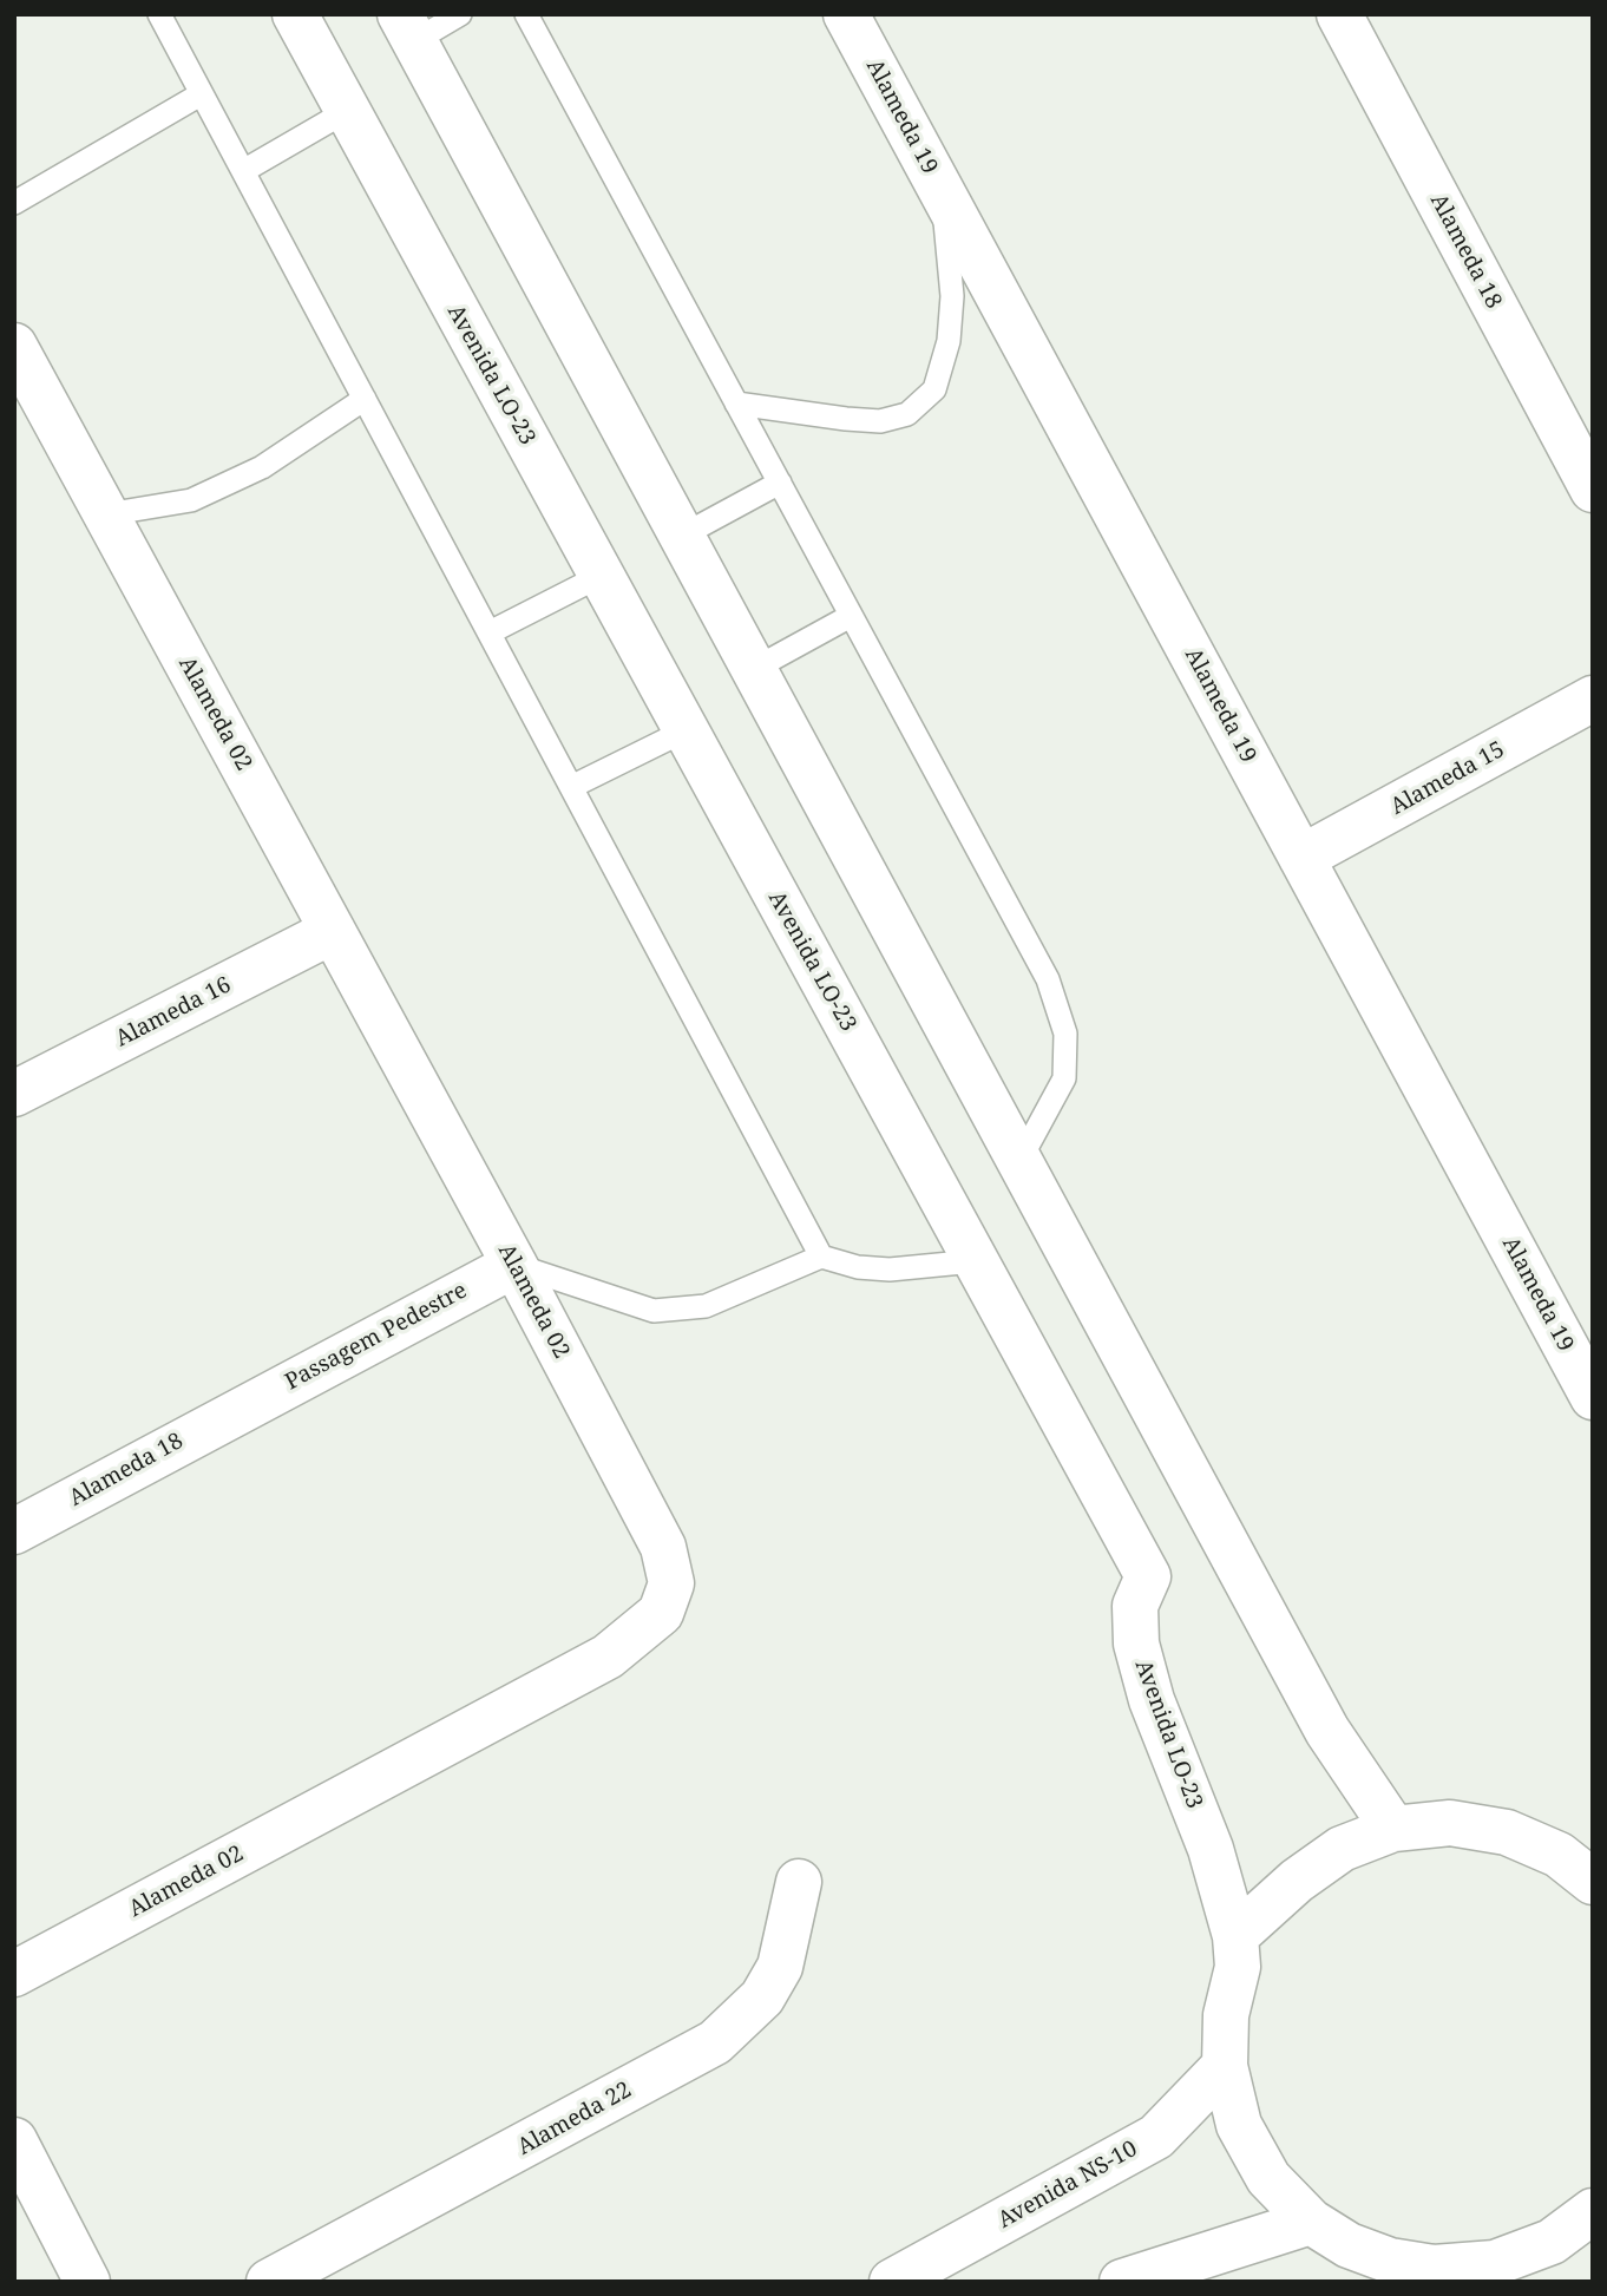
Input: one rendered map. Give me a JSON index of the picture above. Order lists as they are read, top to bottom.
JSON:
{
  "streets": {
    "street": [
      "Alameda 19",
      "Alameda 18",
      "Avenida LO-23",
      "Alameda 02",
      "Alameda 15",
      "Alameda 16",
      "Passagem Pedestre",
      "Alameda 22",
      "Avenida NS-10"
    ]
  },
  "crossings": [
    ["Alameda 19", "Alameda 15"],
    ["Alameda 18", "Passagem Pedestre"],
    ["Alameda 02", "Alameda 16"],
    ["Alameda 02", "Passagem Pedestre"]
  ]
}
